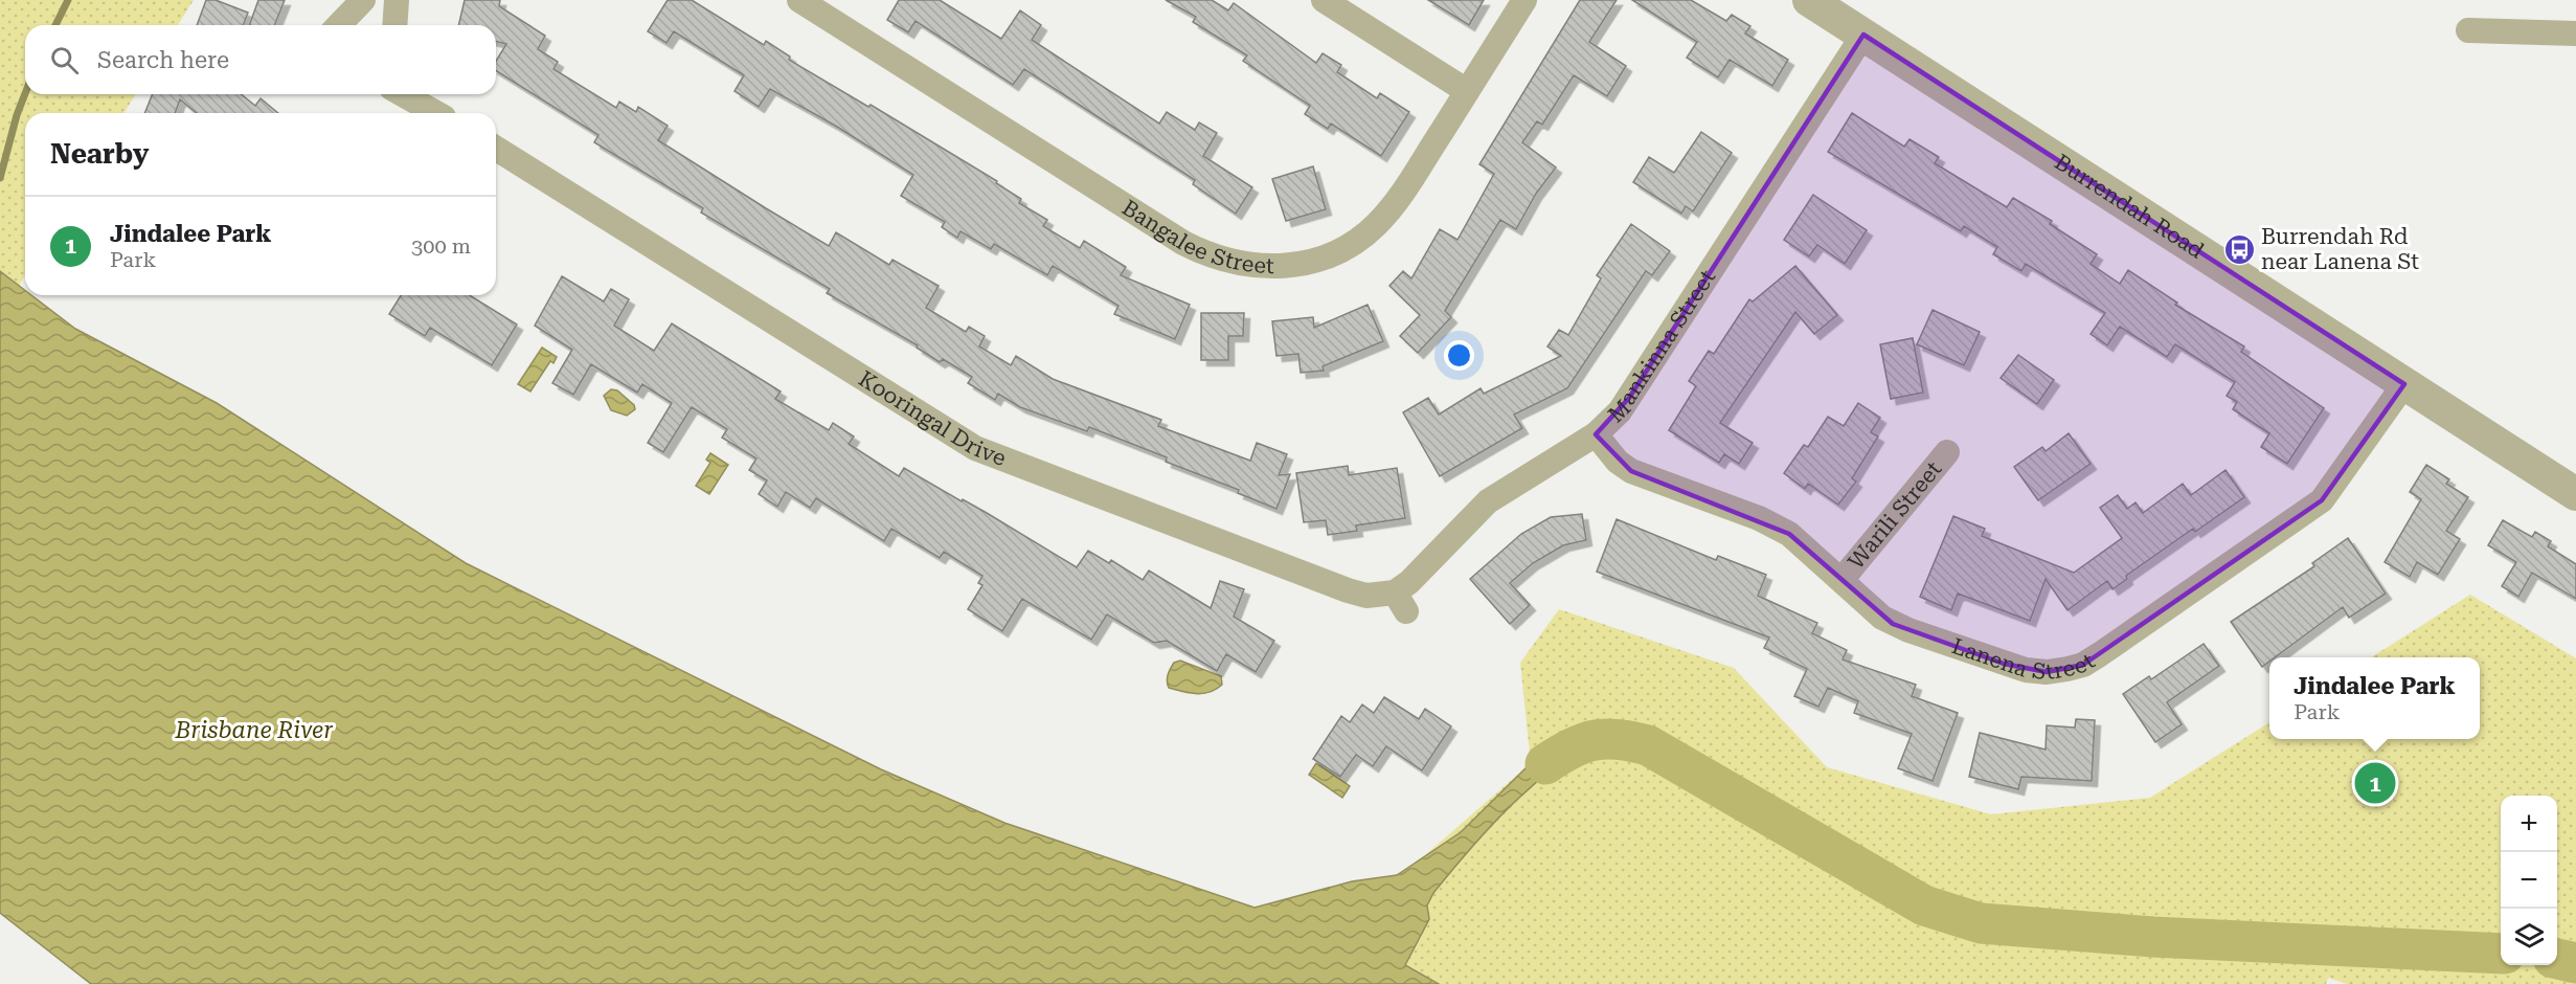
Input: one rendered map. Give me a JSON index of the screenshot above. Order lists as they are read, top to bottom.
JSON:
{
  "streets": {
    "street": [
      "Burrendah Road",
      "Bangalee Street",
      "Mankinna Street",
      "Kooringal Drive",
      "Warili Street",
      "Lanena Street"
    ]
  },
  "crossings": [
    ["Burrendah Road", "Mankinna Street"],
    ["Burrendah Road", "Lanena Street"],
    ["Mankinna Street", "Kooringal Drive"],
    ["Mankinna Street", "Lanena Street"],
    ["Warili Street", "Lanena Street"]
  ],
  "water": ["Brisbane River"],
  "places": {
    "bus stop": ["Burrendah Rd near Lanena St"]
  },
  "page": {
    "search": "Search here",
    "heading": "Nearby",
    "list": [
      {
        "mark": "1",
        "name": "Jindalee Park",
        "note": "Park",
        "value": "300 m"
      }
    ],
    "popup": ["Jindalee Park", "Park"],
    "pins": "1",
    "map_buttons": ["+", "−"]
  }
}
